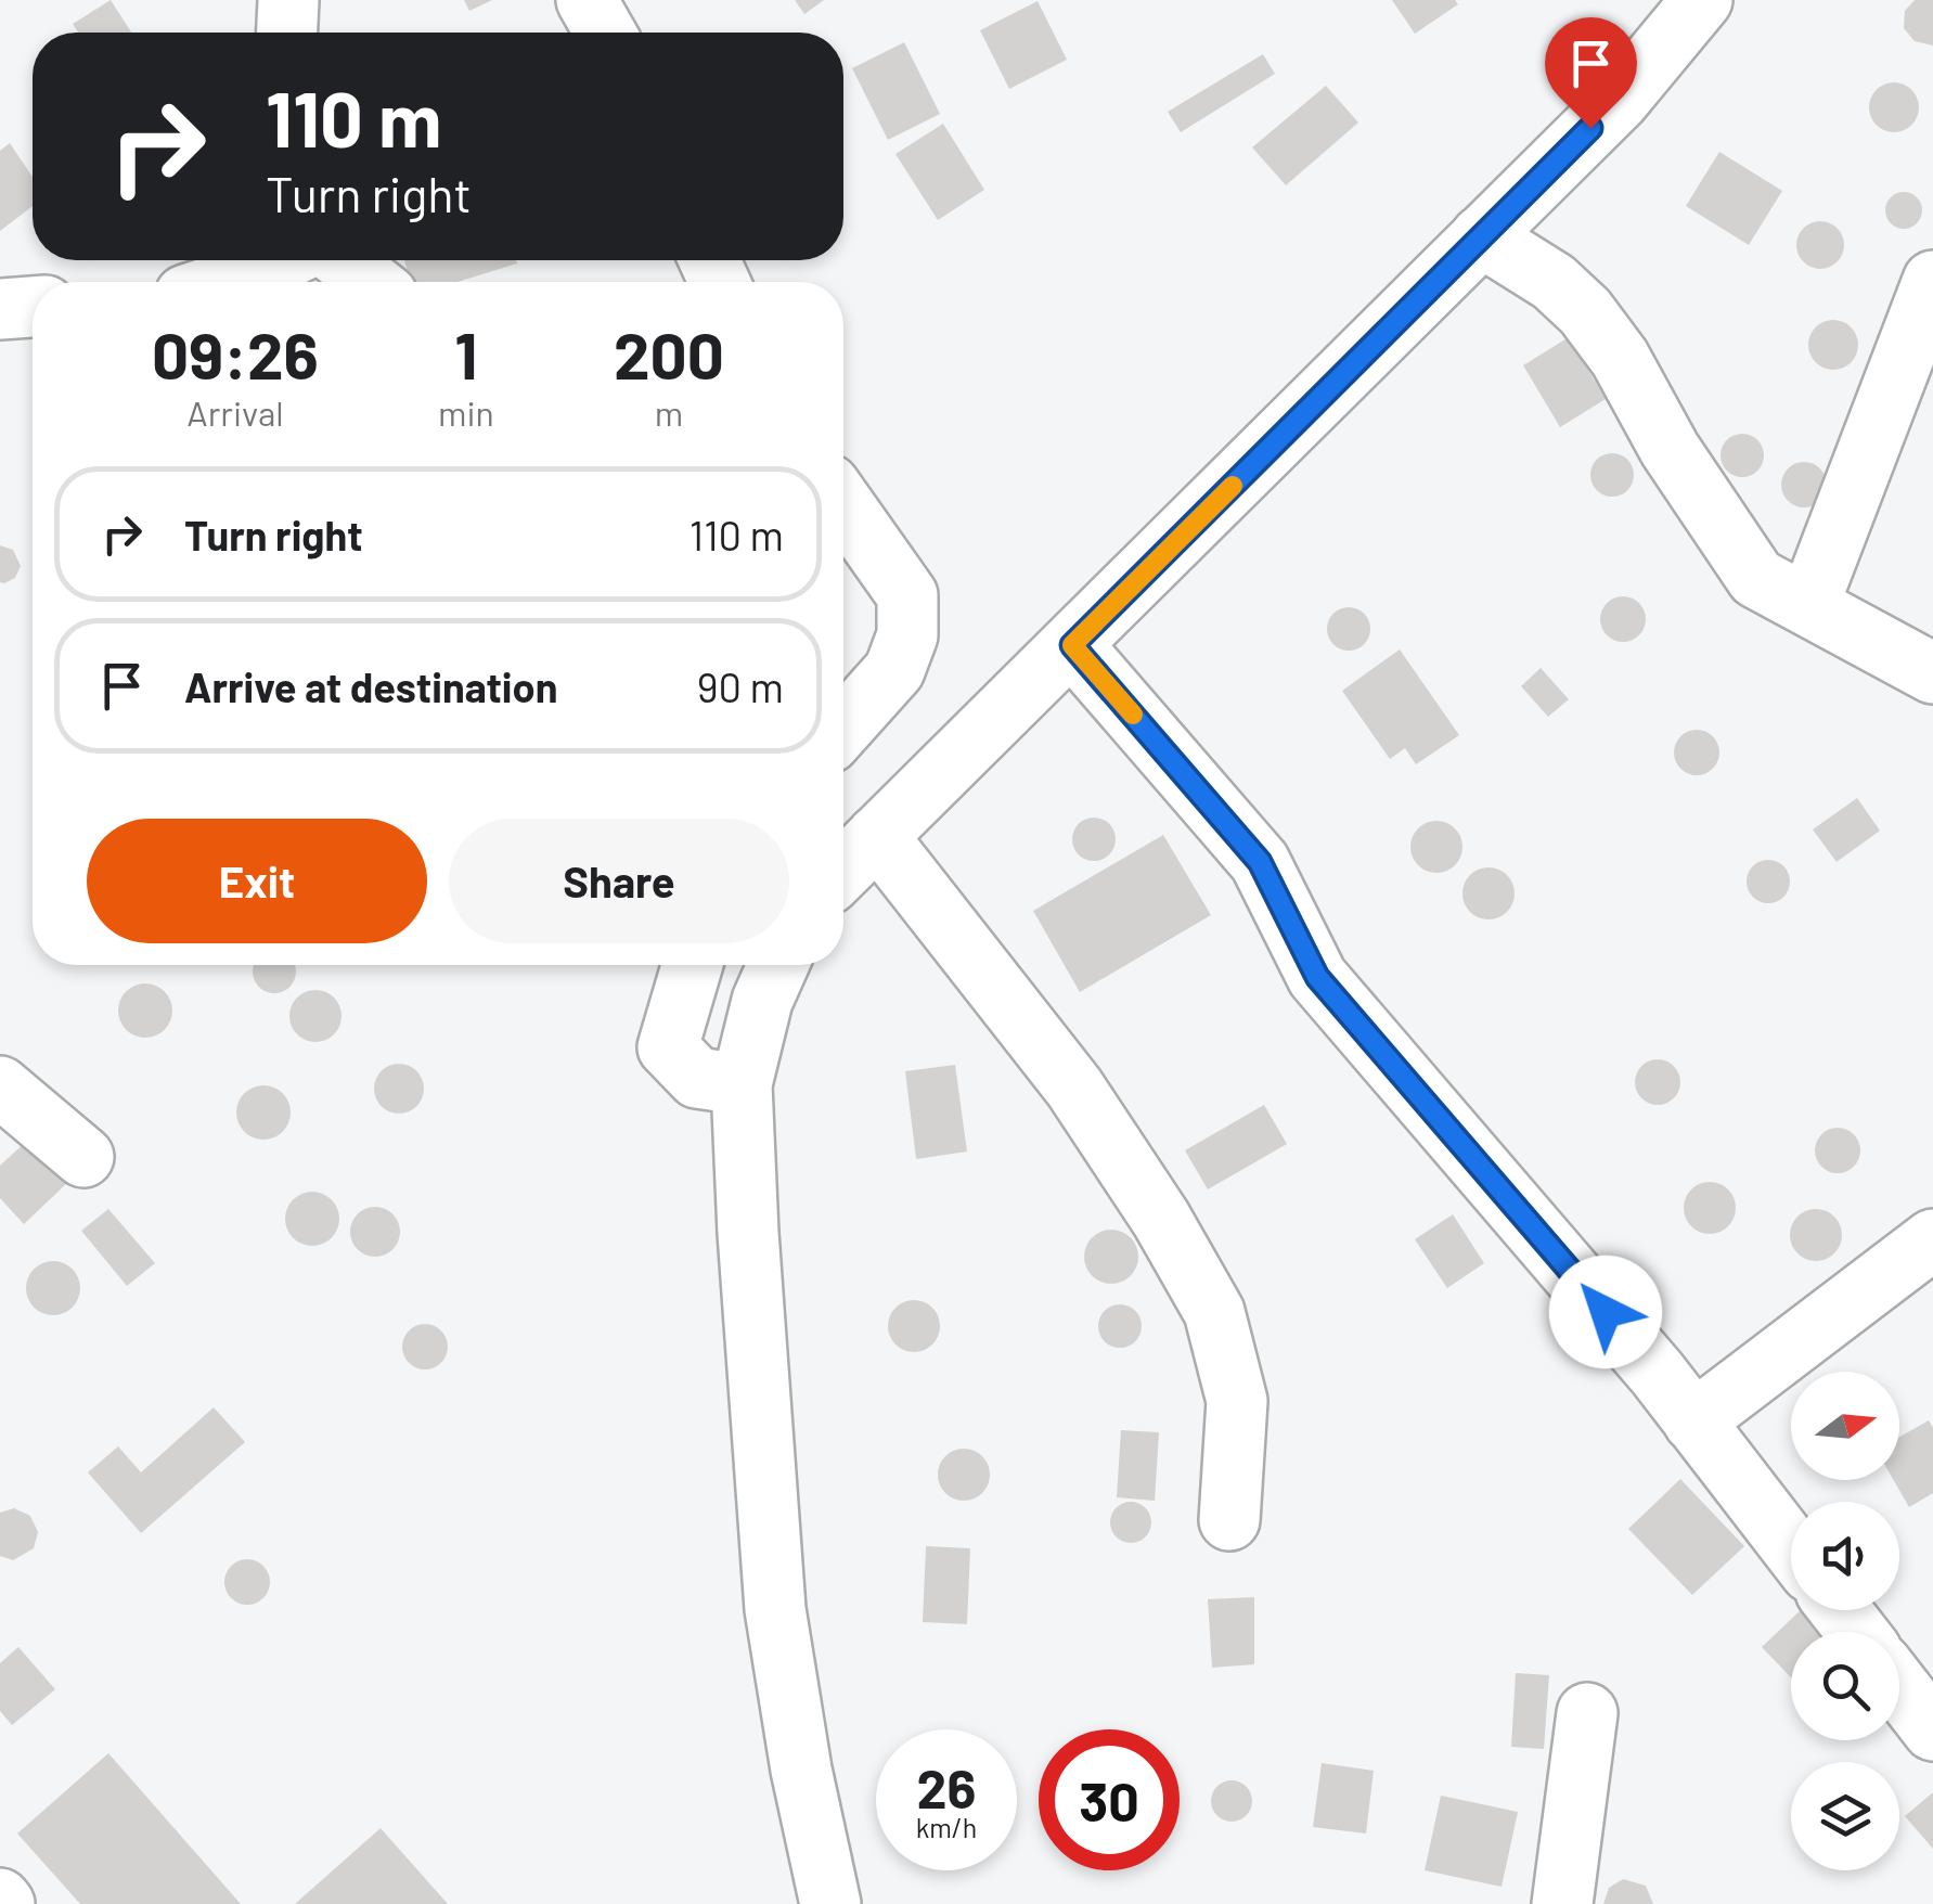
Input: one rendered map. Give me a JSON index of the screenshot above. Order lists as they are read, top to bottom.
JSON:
{
  "north": "right",
  "page": {
    "turn": ["110 m", "Turn right"],
    "eta": [
      "09:26",
      "Arrival",
      "1",
      "min",
      "200",
      "m"
    ],
    "list": [
      {
        "name": "Turn right",
        "value": "110 m"
      },
      {
        "name": "Arrive at destination",
        "value": "90 m"
      }
    ],
    "buttons": ["Exit", "Share"],
    "speed": "26 km/h",
    "limit": "30"
  }
}
